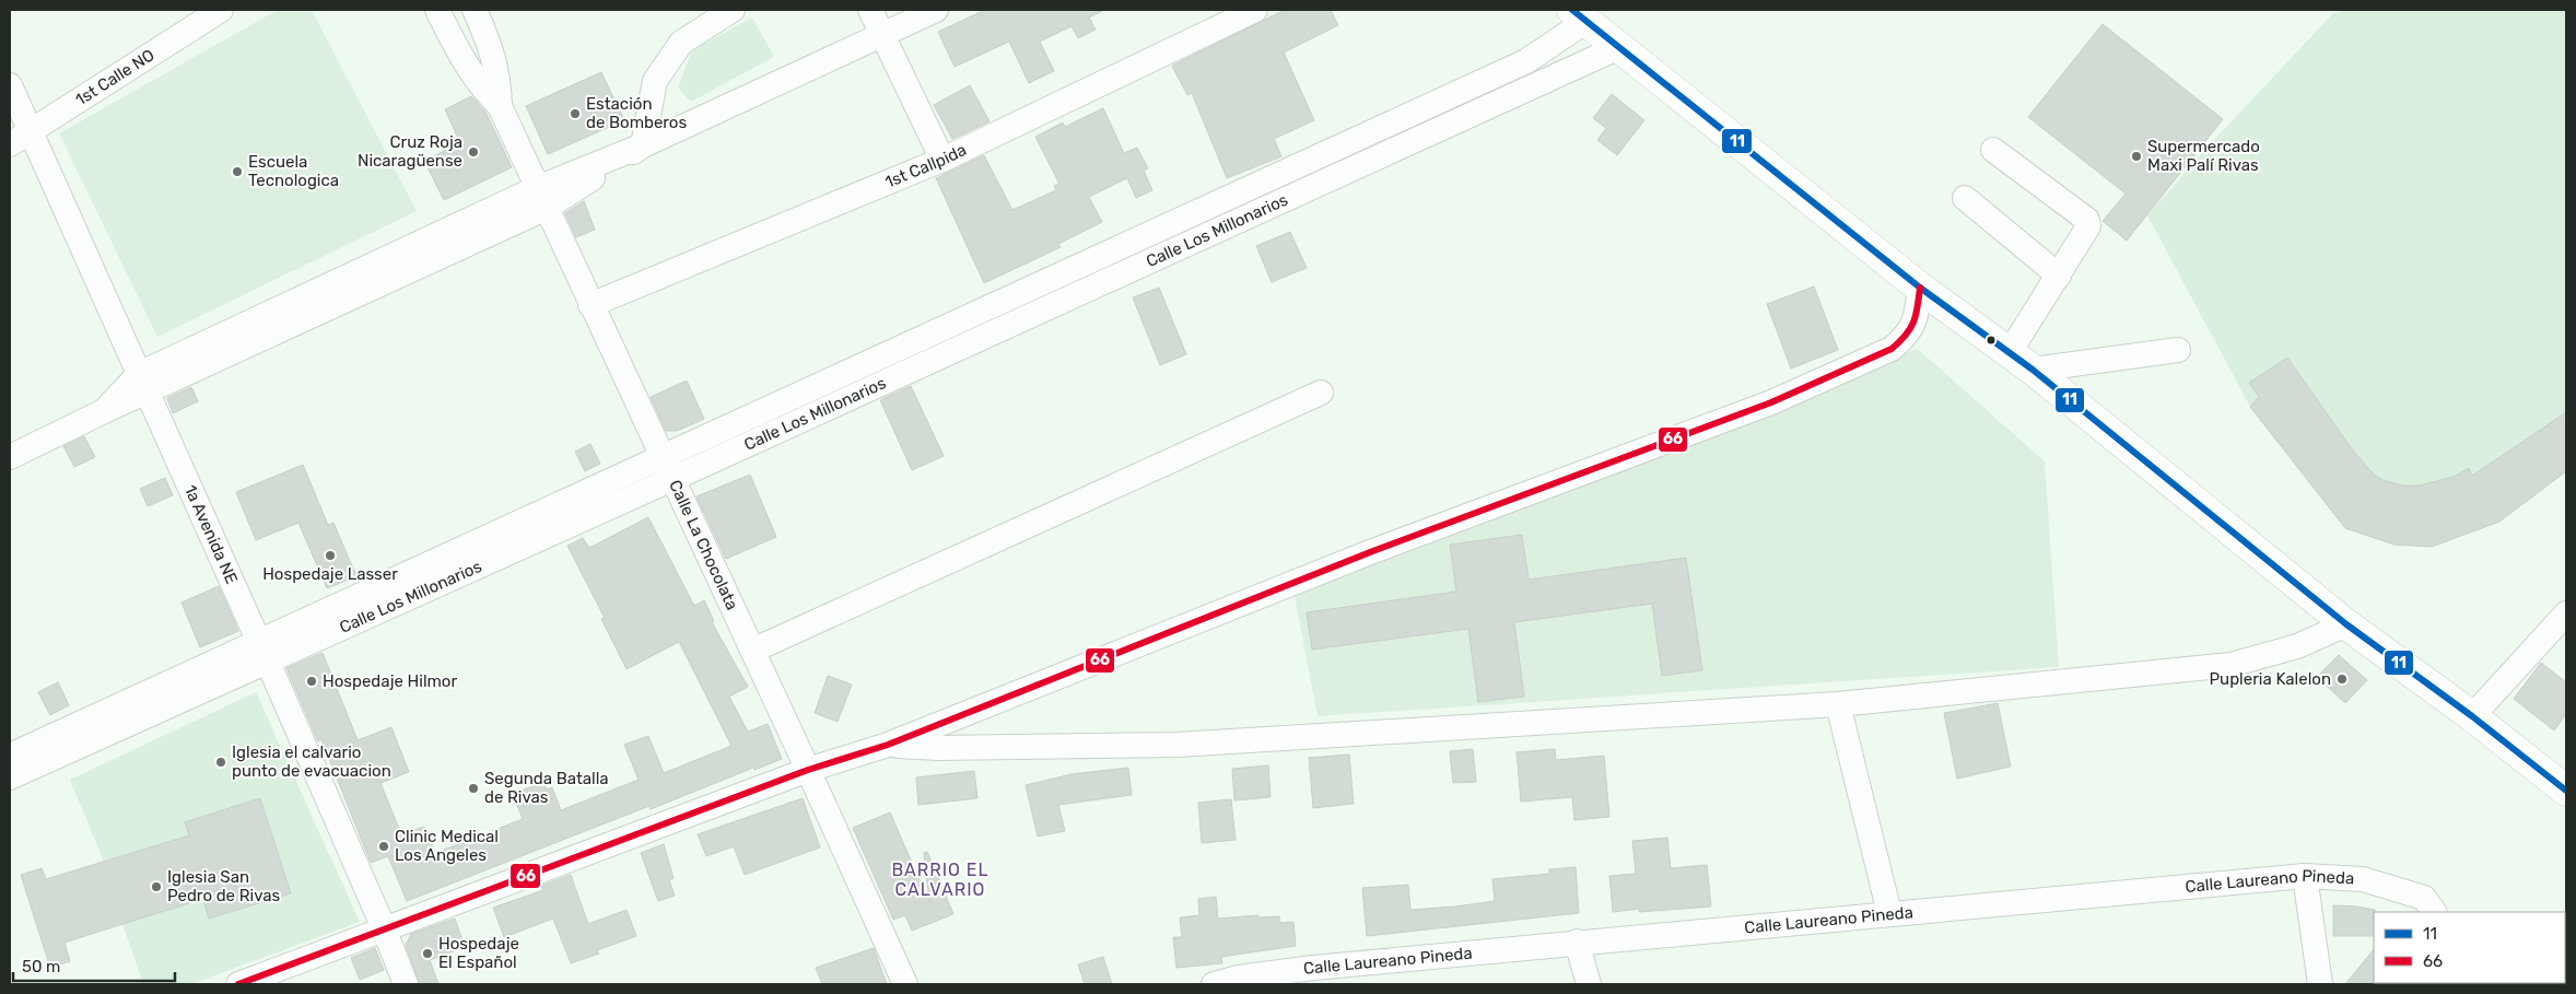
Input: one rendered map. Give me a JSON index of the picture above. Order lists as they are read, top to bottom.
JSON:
{
  "streets": {
    "street": [
      "1st Calle NO",
      "1st Callpida",
      "Calle Los Millonarios",
      "1a Avenida NE",
      "Calle La Chocolata",
      "Calle Laureano Pineda"
    ]
  },
  "crossings": [
    ["1st Calle NO", "1a Avenida NE"],
    ["1st Callpida", "Calle La Chocolata"],
    ["Calle Los Millonarios", "1a Avenida NE"],
    ["Calle Los Millonarios", "Calle La Chocolata"]
  ],
  "districts": ["BARRIO EL CALVARIO"],
  "places": [
    "Estación de Bomberos",
    "Cruz Roja Nicaragüense",
    "Supermercado Maxi Palí Rivas",
    "Escuela Tecnologica",
    "Hospedaje Lasser",
    "Pupleria Kalelon",
    "Hospedaje Hilmor",
    "Iglesia el calvario punto de evacuacion",
    "Segunda Batalla de Rivas",
    "Clinic Medical Los Angeles",
    "Iglesia San Pedro de Rivas",
    "Hospedaje El Español"
  ],
  "lines": ["transit line 11", "transit line 66"],
  "legend": ["11", "66"],
  "scale_bar": "50 m"
}
